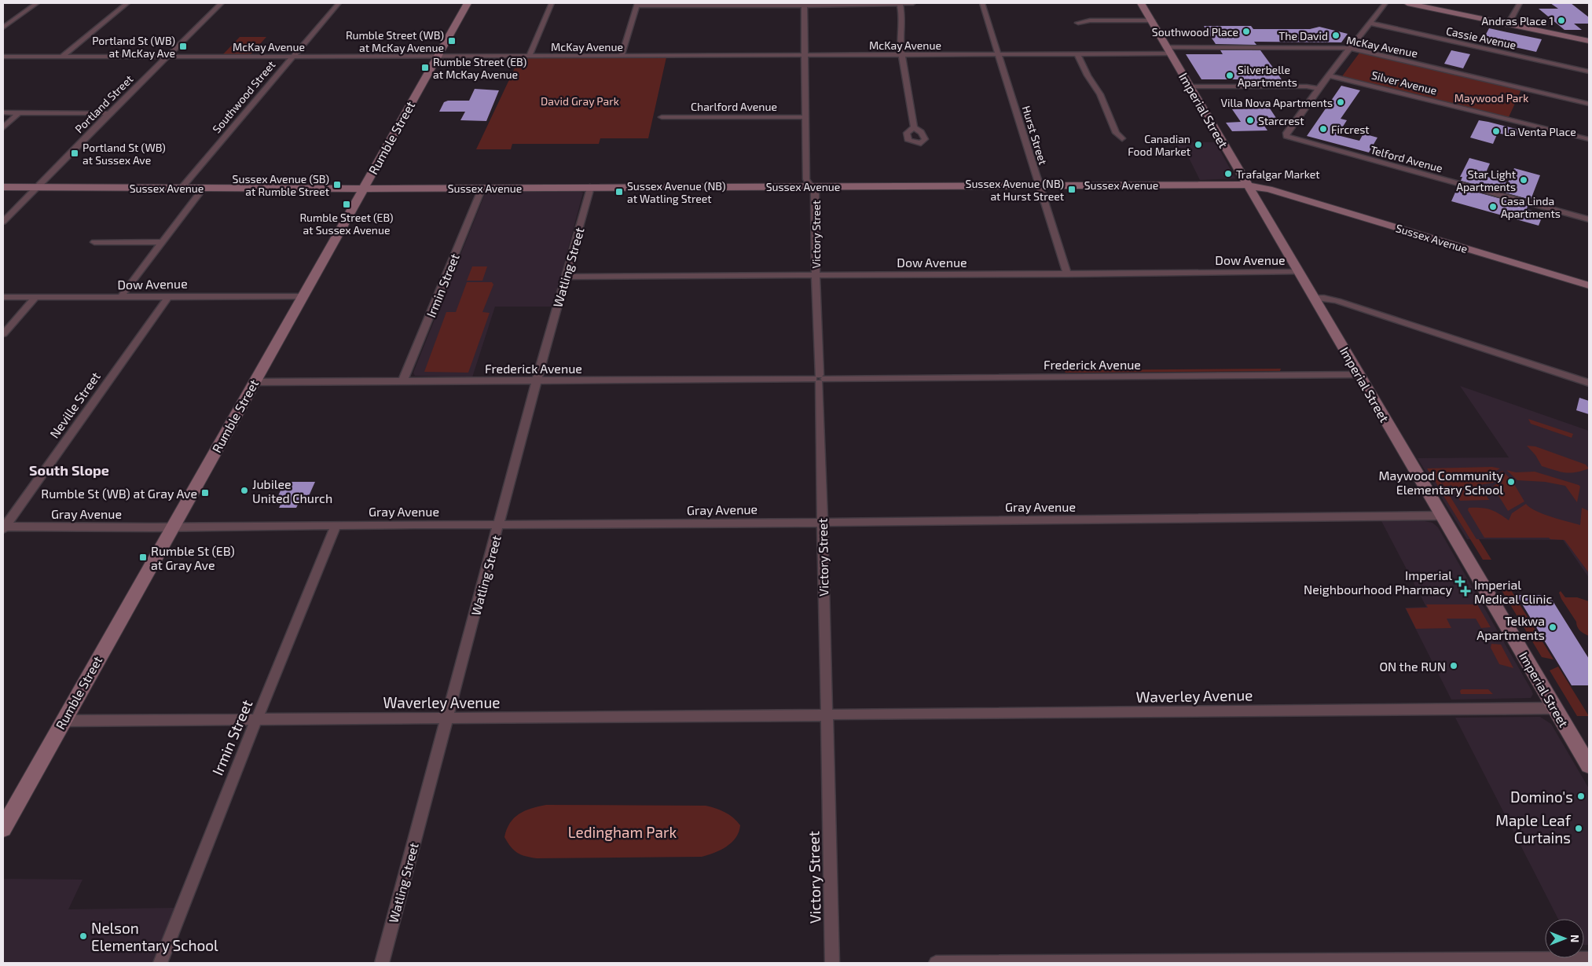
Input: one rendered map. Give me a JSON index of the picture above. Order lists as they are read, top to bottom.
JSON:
{
  "streets": {
    "street": [
      "Cassie Avenue",
      "McKay Avenue",
      "Silver Avenue",
      "Southwood Street",
      "Portland Street",
      "Charlford Avenue",
      "Imperial Street",
      "Hurst Street",
      "Rumble Street",
      "Telford Avenue",
      "Sussex Avenue",
      "Victory Street",
      "Dow Avenue",
      "Watling Street",
      "Irmin Street",
      "Frederick Avenue",
      "Neville Street",
      "Gray Avenue",
      "Waverley Avenue"
    ]
  },
  "crossings": [
    ["McKay Avenue", "Southwood Street"],
    ["McKay Avenue", "Portland Street"],
    ["McKay Avenue", "Imperial Street"],
    ["McKay Avenue", "Hurst Street"],
    ["McKay Avenue", "Rumble Street"],
    ["McKay Avenue", "Victory Street"],
    ["Southwood Street", "Sussex Avenue"],
    ["Portland Street", "Sussex Avenue"],
    ["Charlford Avenue", "Victory Street"],
    ["Imperial Street", "Sussex Avenue"],
    ["Imperial Street", "Dow Avenue"],
    ["Imperial Street", "Frederick Avenue"],
    ["Imperial Street", "Gray Avenue"],
    ["Imperial Street", "Waverley Avenue"],
    ["Hurst Street", "Sussex Avenue"],
    ["Hurst Street", "Dow Avenue"],
    ["Rumble Street", "Sussex Avenue"],
    ["Rumble Street", "Dow Avenue"],
    ["Rumble Street", "Frederick Avenue"],
    ["Rumble Street", "Gray Avenue"],
    ["Rumble Street", "Waverley Avenue"],
    ["Sussex Avenue", "Victory Street"],
    ["Sussex Avenue", "Watling Street"],
    ["Sussex Avenue", "Irmin Street"],
    ["Victory Street", "Dow Avenue"],
    ["Victory Street", "Frederick Avenue"],
    ["Victory Street", "Gray Avenue"],
    ["Victory Street", "Waverley Avenue"],
    ["Dow Avenue", "Watling Street"],
    ["Dow Avenue", "Neville Street"],
    ["Watling Street", "Frederick Avenue"],
    ["Watling Street", "Gray Avenue"],
    ["Watling Street", "Waverley Avenue"],
    ["Irmin Street", "Frederick Avenue"],
    ["Irmin Street", "Gray Avenue"],
    ["Irmin Street", "Waverley Avenue"],
    ["Neville Street", "Gray Avenue"]
  ],
  "districts": ["South Slope"],
  "parks": ["Maywood Park", "David Gray Park", "Ledingham Park"],
  "places": {
    "other": [
      "Andras Place 1",
      "Southwood Place",
      "The David",
      "Silverbelle Apartments",
      "Villa Nova Apartments",
      "Starcrest",
      "Fircrest",
      "La Venta Place",
      "Canadian Food Market",
      "Trafalgar Market",
      "Star Light Apartments",
      "Casa Linda Apartments",
      "Maywood Community Elementary School",
      "Jubilee United Church",
      "Telkwa Apartments",
      "ON the RUN",
      "Domino's",
      "Maple Leaf Curtains",
      "Nelson Elementary School"
    ],
    "transit": [
      "Rumble Street (WB) at McKay Avenue",
      "Portland St (WB) at McKay Ave",
      "Rumble Street (EB) at McKay Avenue",
      "Portland St (WB) at Sussex Ave",
      "Sussex Avenue (SB) at Rumble Street",
      "Sussex Avenue (NB) at Hurst Street",
      "Sussex Avenue (NB) at Watling Street",
      "Rumble Street (EB) at Sussex Avenue",
      "Rumble St (WB) at Gray Ave",
      "Rumble St (EB) at Gray Ave"
    ],
    "health": ["Imperial Neighbourhood Pharmacy", "Imperial Medical Clinic"]
  },
  "north": "right"
}
